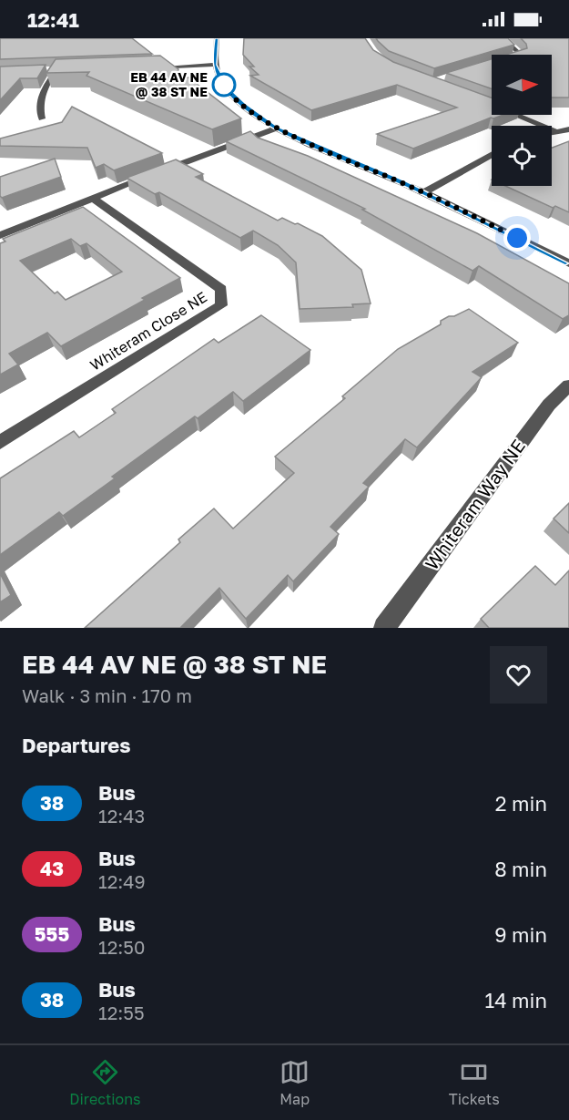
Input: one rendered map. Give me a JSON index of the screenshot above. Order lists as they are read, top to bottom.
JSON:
{
  "streets": {
    "street": ["Whiteram Close NE", "Whiteram Way NE"]
  },
  "places": ["EB 44 AV NE @ 38 ST NE"],
  "lines": ["bus line 38"],
  "north": "right",
  "page": {
    "status": "12:41",
    "heading": [
      ["EB 44 AV NE @ 38 ST NE", "Walk · 3 min · 170 m"],
      "Departures"
    ],
    "list": [
      {
        "mark": "38",
        "name": "Bus",
        "note": "12:43",
        "value": "2 min"
      },
      {
        "mark": "43",
        "name": "Bus",
        "note": "12:49",
        "value": "8 min"
      },
      {
        "mark": "555",
        "name": "Bus",
        "note": "12:50",
        "value": "9 min"
      },
      {
        "mark": "38",
        "name": "Bus",
        "note": "12:55",
        "value": "14 min"
      }
    ],
    "tabs": ["Directions", "Map", "Tickets"]
  }
}
